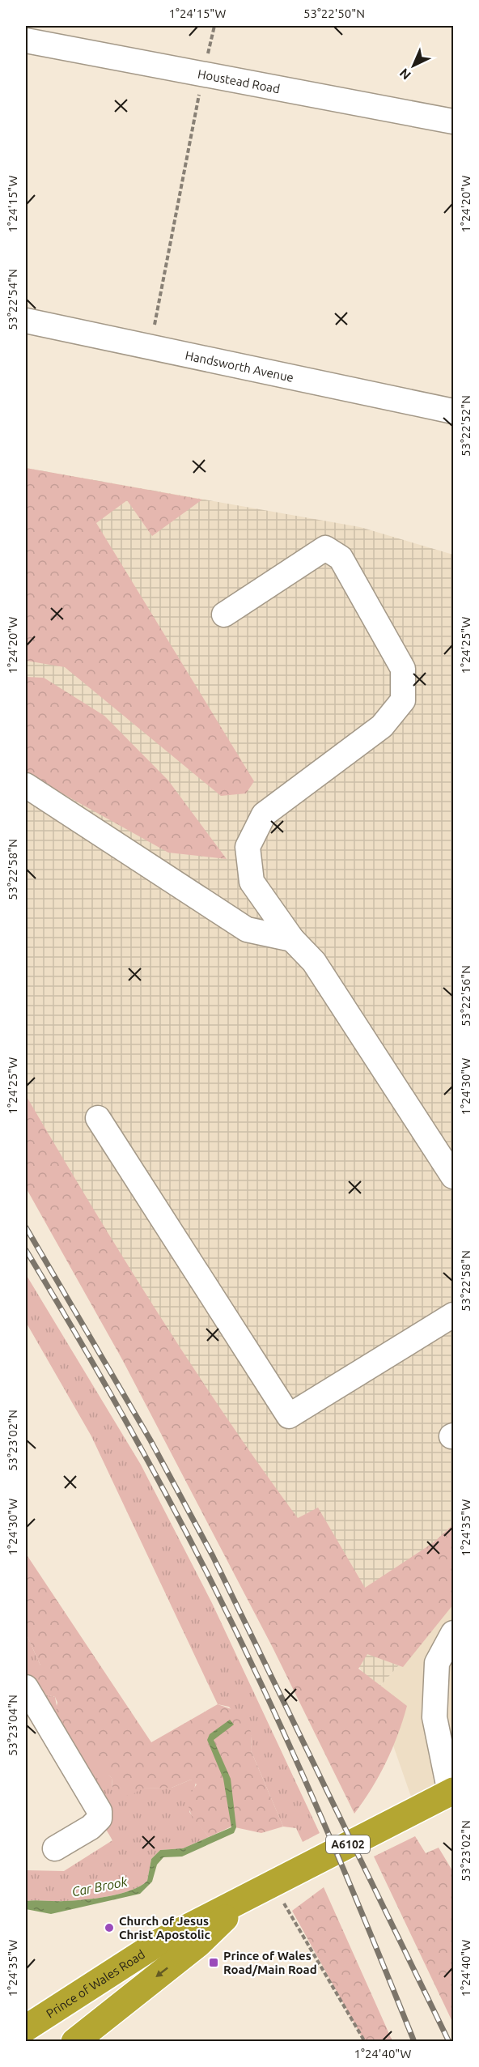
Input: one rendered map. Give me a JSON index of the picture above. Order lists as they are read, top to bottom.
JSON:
{
  "streets": {
    "highway": ["A6102", "Prince of Wales Road"],
    "street": ["Houstead Road", "Handsworth Avenue"]
  },
  "water": ["Car Brook"],
  "places": {
    "other": ["Church of Jesus Christ Apostolic"],
    "transit": ["Prince of Wales Road/Main Road"]
  },
  "north": "bottom left",
  "coordinates": [
    "1°24'15\"W",
    "53°22'50\"N",
    "1°24'20\"W",
    "53°22'54\"N",
    "53°22'52\"N",
    "1°24'25\"W",
    "53°22'58\"N",
    "53°22'56\"N",
    "1°24'30\"W",
    "53°23'02\"N",
    "1°24'35\"W",
    "53°23'04\"N",
    "1°24'40\"W"
  ]
}
